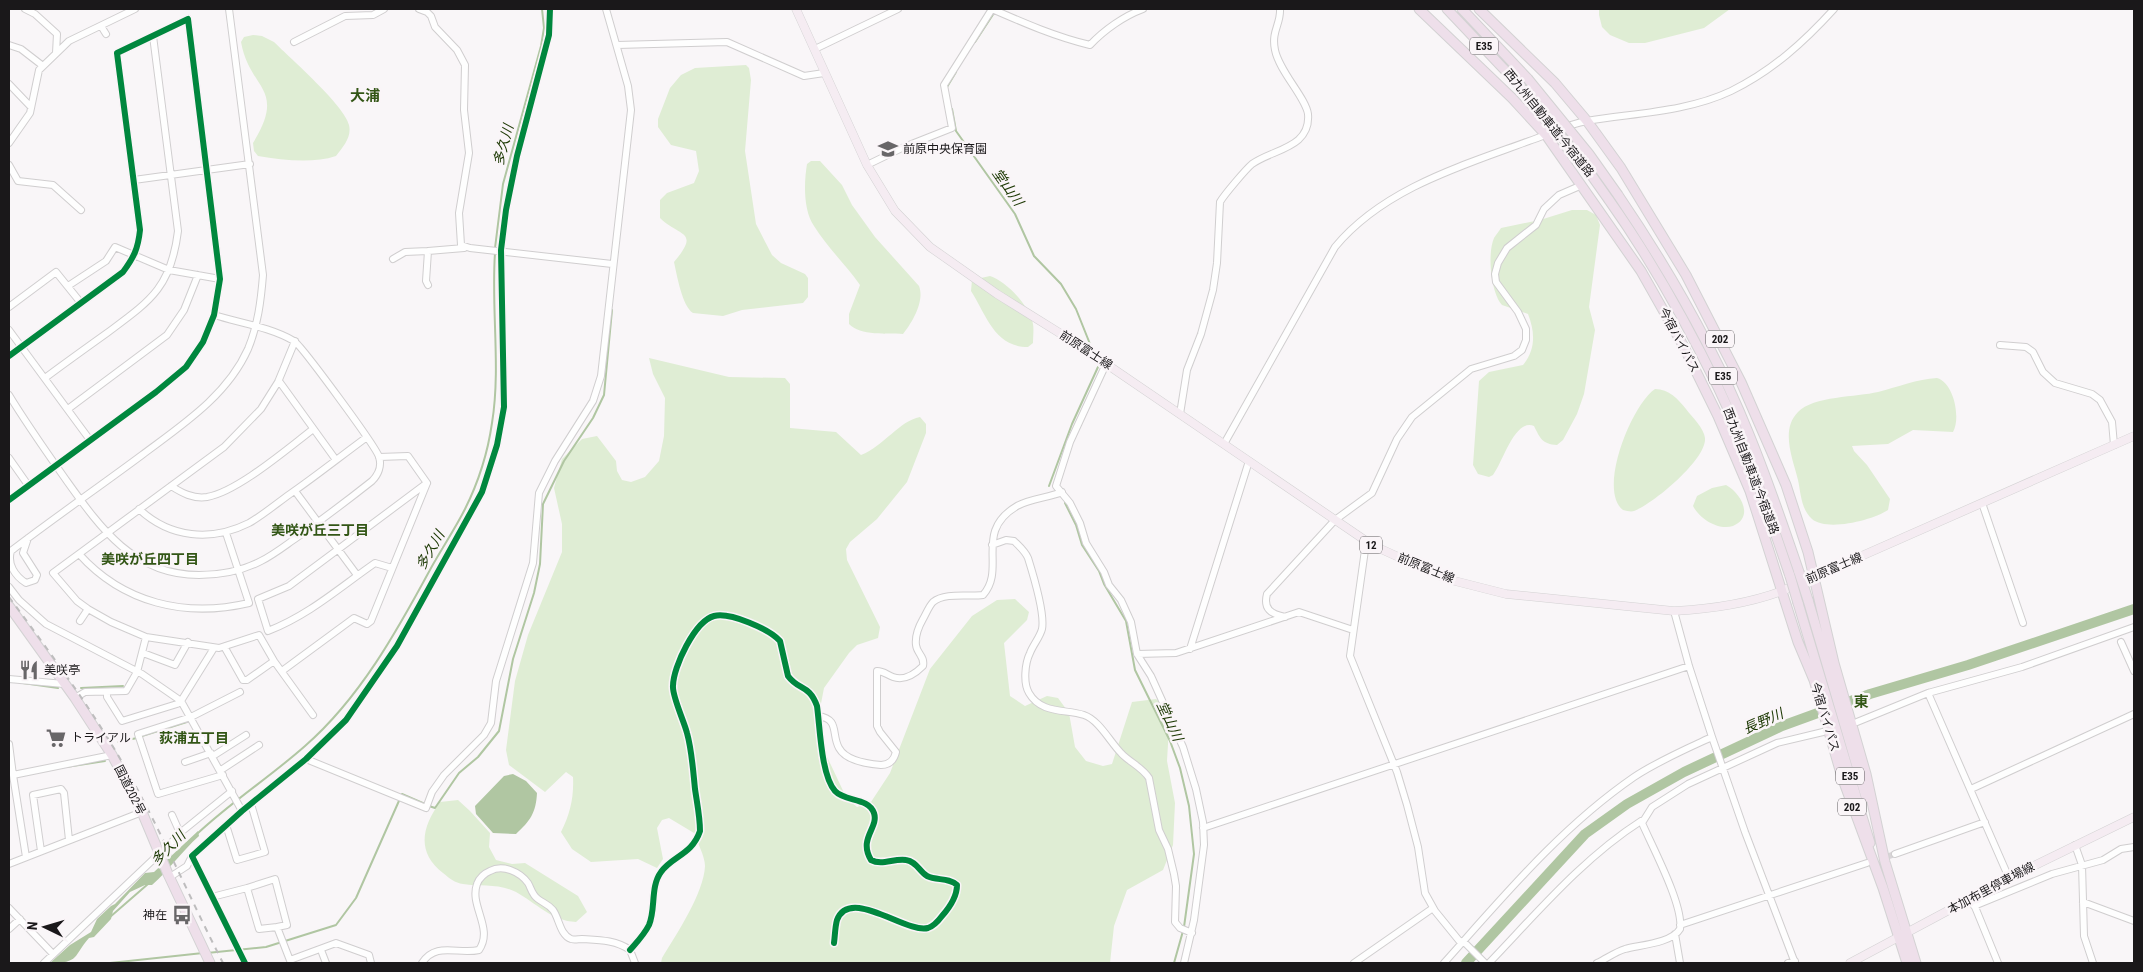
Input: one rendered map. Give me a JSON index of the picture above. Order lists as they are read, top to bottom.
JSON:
{
  "streets": {
    "highway": [
      "E35",
      "西九州自動車道;今宿道路",
      "202",
      "今宿バイパス",
      "国道202号"
    ],
    "main road": ["前原富士線", "12", "本加布里停車場線"]
  },
  "crossings": [
    ["E35", "今宿バイパス"],
    ["西九州自動車道;今宿道路", "今宿バイパス"],
    ["今宿バイパス", "前原富士線"],
    ["今宿バイパス", "本加布里停車場線"]
  ],
  "districts": [
    "大浦",
    "美咲が丘三丁目",
    "美咲が丘四丁目",
    "東",
    "荻浦五丁目"
  ],
  "water": ["多久川", "堂山川", "長野川"],
  "places": {
    "school or university": ["前原中央保育園"],
    "restaurant": ["美咲亭"],
    "supermarket": ["トライアル"],
    "bus stop": ["神在"]
  },
  "north": "left"
}
